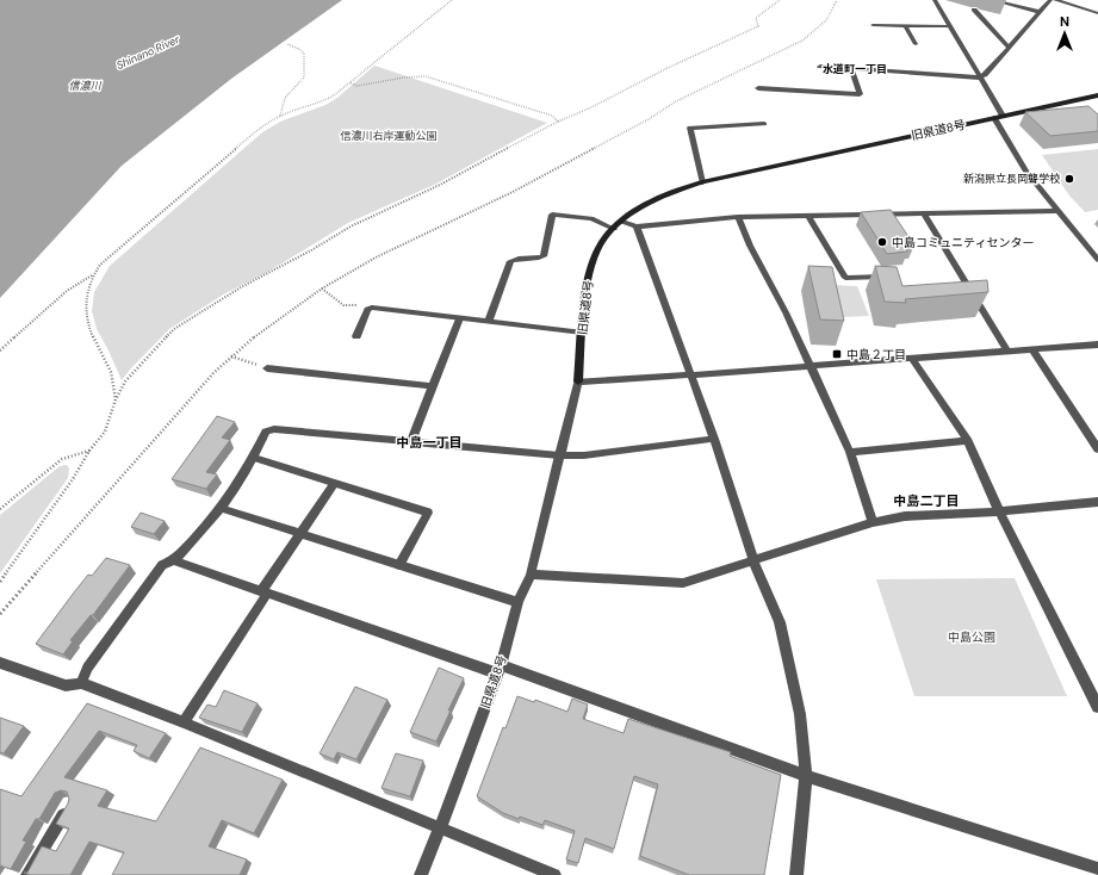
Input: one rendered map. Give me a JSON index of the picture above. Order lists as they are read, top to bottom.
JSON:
{
  "streets": {
    "street": ["旧県道8号"]
  },
  "districts": ["水道町一丁目", "中島一丁目", "中島二丁目"],
  "water": ["Shinano River", "信濃川"],
  "parks": ["信濃川右岸運動公園", "中島公園"],
  "places": {
    "other": ["新潟県立長岡聾学校", "中島コミュニティセンター"],
    "transit": ["中島２丁目"]
  },
  "north": "top"
}
